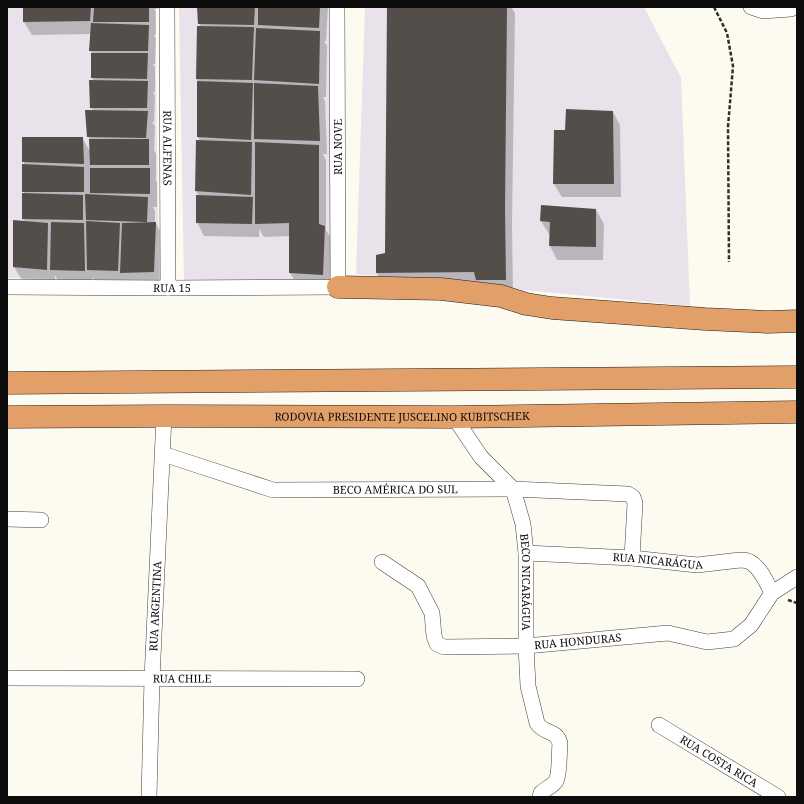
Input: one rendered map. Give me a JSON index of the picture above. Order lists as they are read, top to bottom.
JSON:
{
  "streets": {
    "highway": ["RODOVIA PRESIDENTE JUSCELINO KUBITSCHEK"],
    "street": [
      "RUA NOVE",
      "RUA ALFENAS",
      "RUA 15",
      "BECO AMÉRICA DO SUL",
      "RUA NICARÁGUA",
      "BECO NICARÁGUA",
      "RUA ARGENTINA",
      "RUA HONDURAS",
      "RUA CHILE",
      "RUA COSTA RICA"
    ]
  },
  "crossings": [
    ["RUA NOVE", "RUA 15"],
    ["RUA ALFENAS", "RUA 15"],
    ["RODOVIA PRESIDENTE JUSCELINO KUBITSCHEK", "BECO NICARÁGUA"],
    ["RODOVIA PRESIDENTE JUSCELINO KUBITSCHEK", "RUA ARGENTINA"],
    ["BECO AMÉRICA DO SUL", "RUA NICARÁGUA"],
    ["BECO AMÉRICA DO SUL", "BECO NICARÁGUA"],
    ["BECO AMÉRICA DO SUL", "RUA ARGENTINA"],
    ["RUA NICARÁGUA", "BECO NICARÁGUA"],
    ["RUA NICARÁGUA", "RUA HONDURAS"],
    ["BECO NICARÁGUA", "RUA HONDURAS"],
    ["RUA ARGENTINA", "RUA CHILE"]
  ]
}
